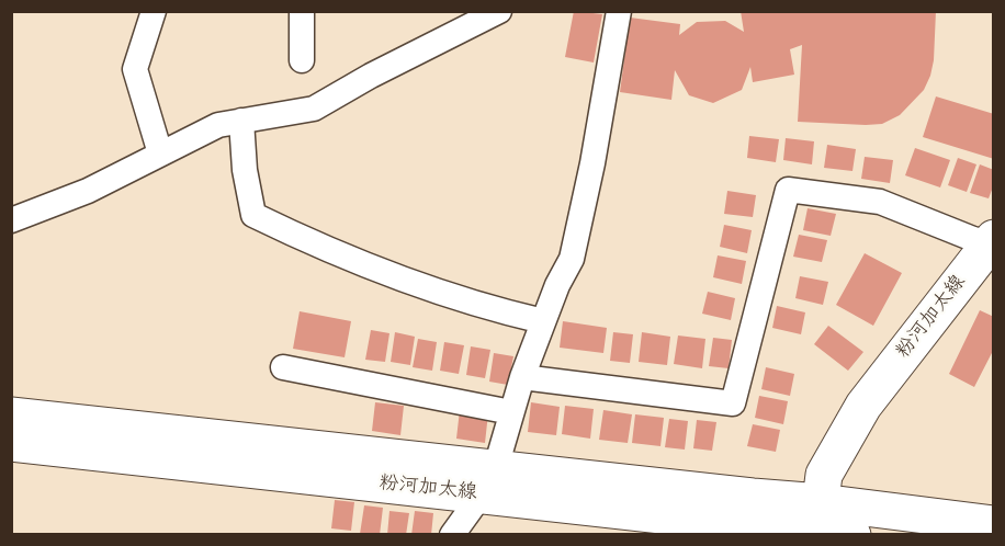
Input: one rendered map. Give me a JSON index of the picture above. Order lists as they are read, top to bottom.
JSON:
{
  "streets": {
    "main road": ["粉河加太線"]
  }
}
